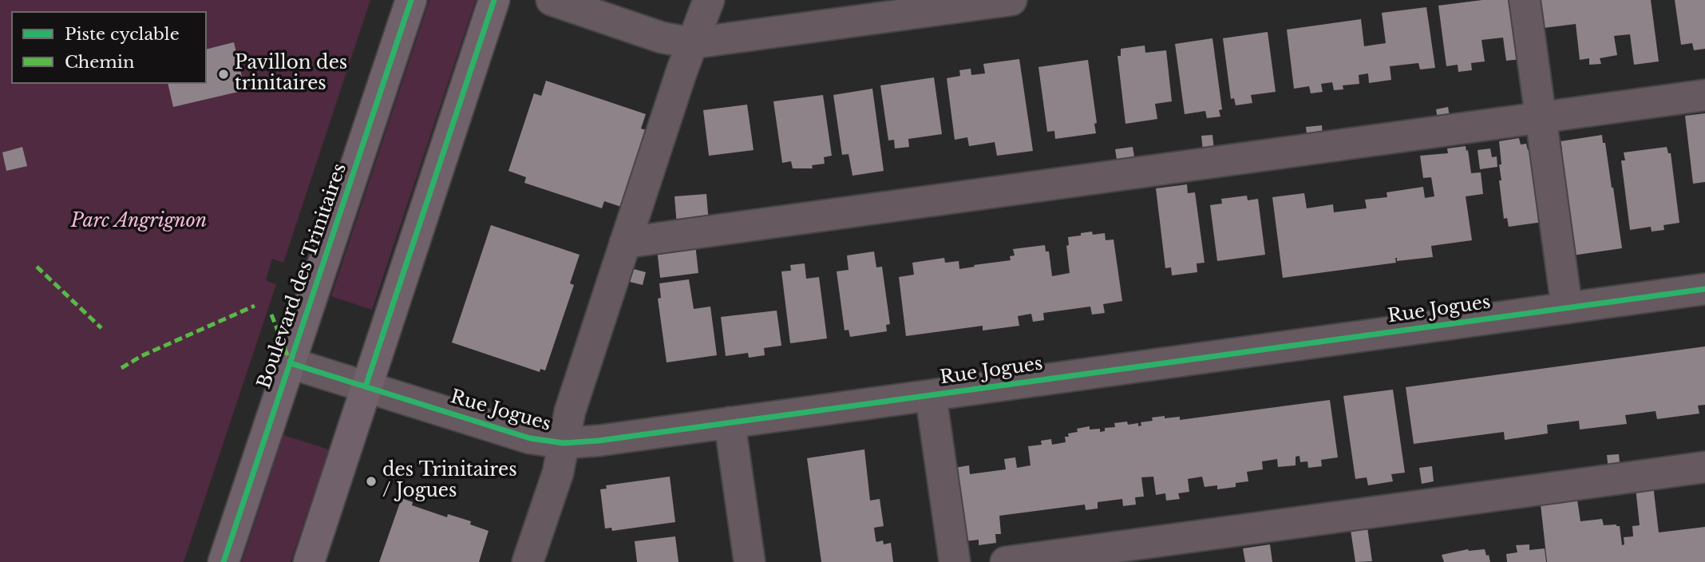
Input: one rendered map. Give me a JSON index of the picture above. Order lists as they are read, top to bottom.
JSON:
{
  "streets": {
    "main road": ["Boulevard des Trinitaires"],
    "street": ["Rue Jogues"]
  },
  "crossings": [
    ["Boulevard des Trinitaires", "Rue Jogues"]
  ],
  "parks": ["Parc Angrignon"],
  "places": ["Pavillon des trinitaires", "des Trinitaires / Jogues"],
  "legend": ["Piste cyclable", "Chemin"]
}
